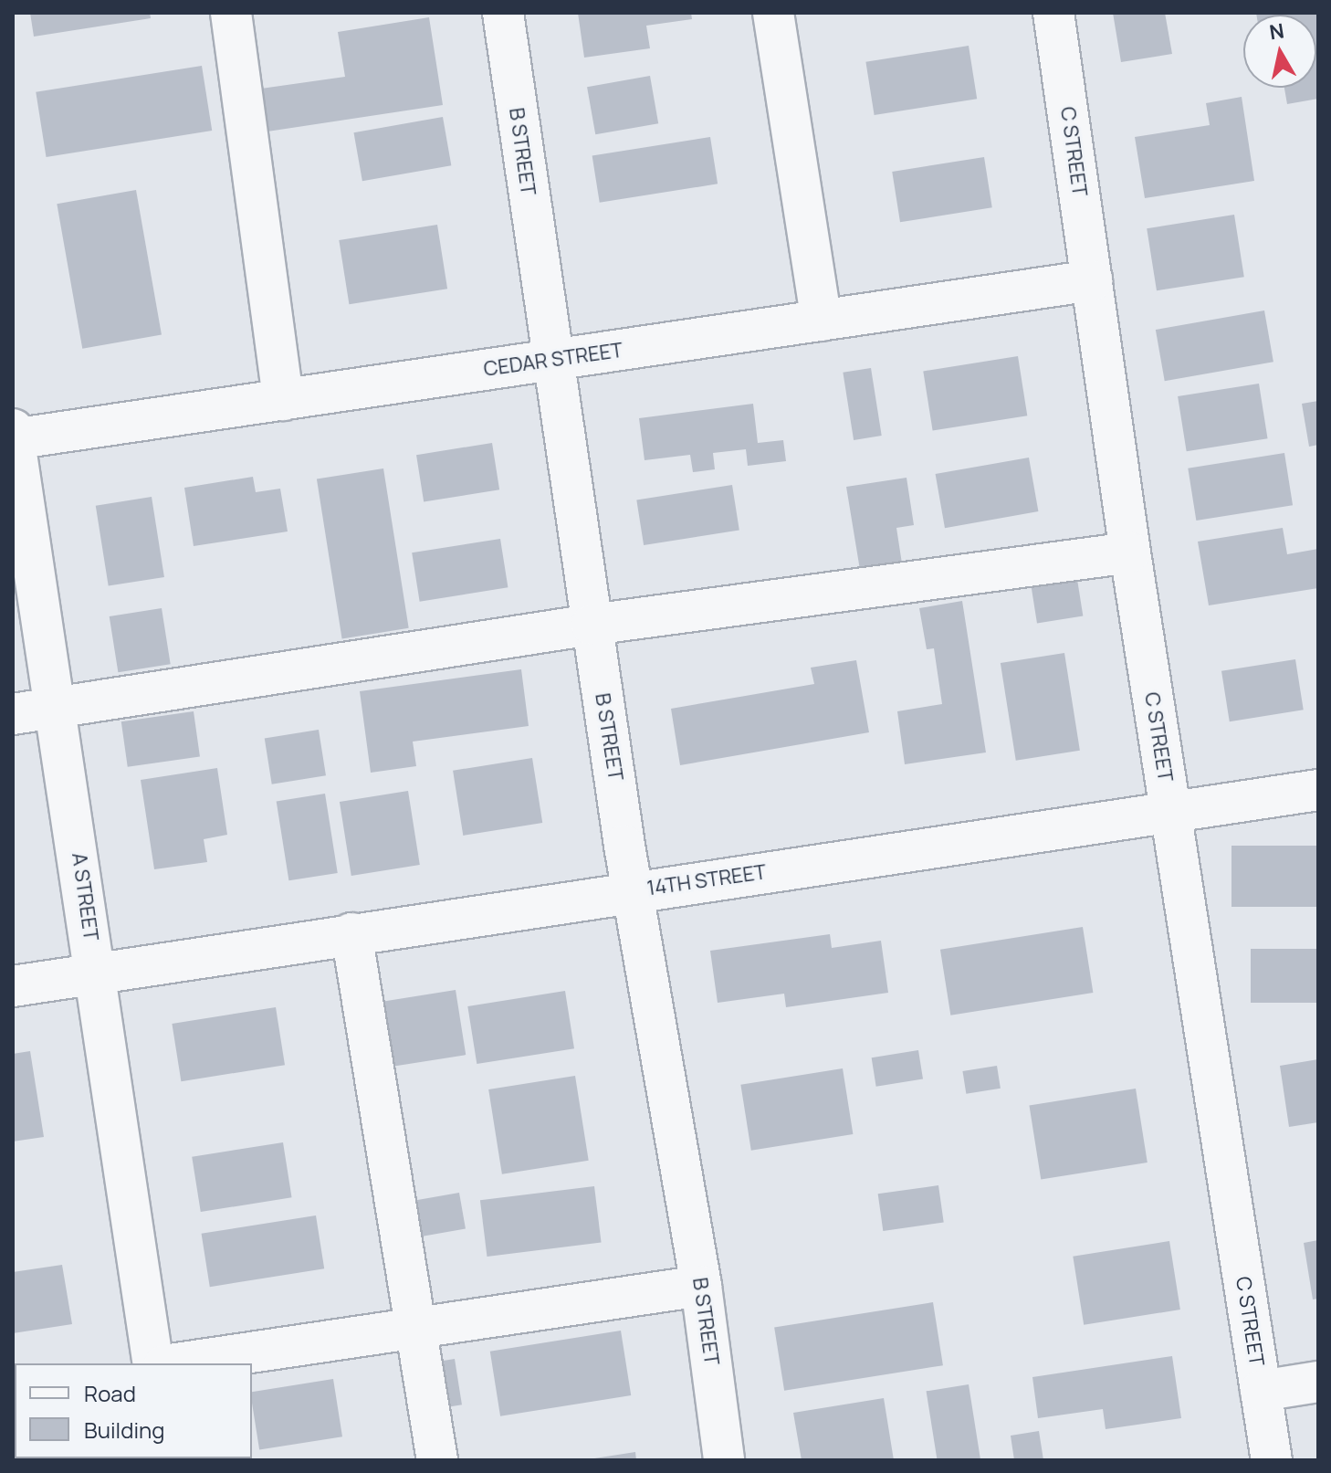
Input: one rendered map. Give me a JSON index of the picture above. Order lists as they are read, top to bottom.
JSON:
{
  "streets": {
    "street": [
      "B STREET",
      "C STREET",
      "CEDAR STREET",
      "14TH STREET",
      "A STREET"
    ]
  },
  "crossings": [
    ["B STREET", "CEDAR STREET"],
    ["B STREET", "14TH STREET"],
    ["C STREET", "CEDAR STREET"],
    ["C STREET", "14TH STREET"],
    ["CEDAR STREET", "A STREET"],
    ["14TH STREET", "A STREET"]
  ],
  "legend": ["Road", "Building"],
  "north": "top"
}
